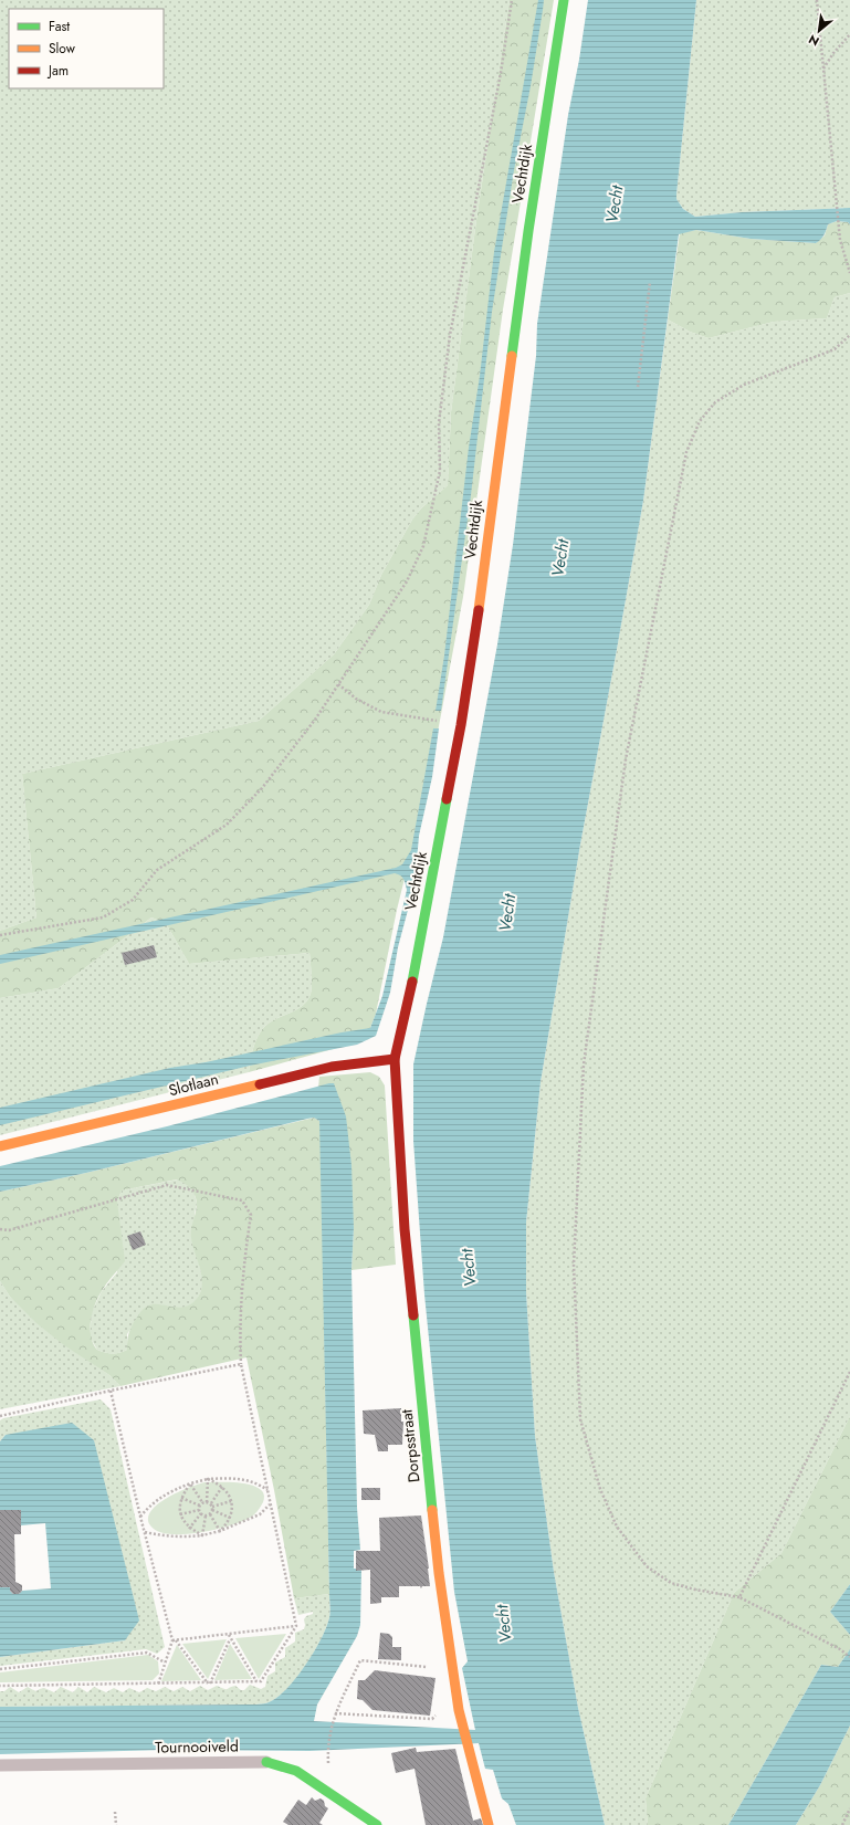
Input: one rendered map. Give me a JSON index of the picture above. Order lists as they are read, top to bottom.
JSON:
{
  "streets": {
    "street": [
      "Vechtdijk",
      "Slotlaan",
      "Dorpsstraat",
      "Tournooiveld"
    ]
  },
  "crossings": [
    ["Vechtdijk", "Slotlaan"],
    ["Vechtdijk", "Dorpsstraat"],
    ["Slotlaan", "Dorpsstraat"]
  ],
  "water": ["Vecht"],
  "legend": ["Fast", "Slow", "Jam"],
  "north": "bottom left"
}
